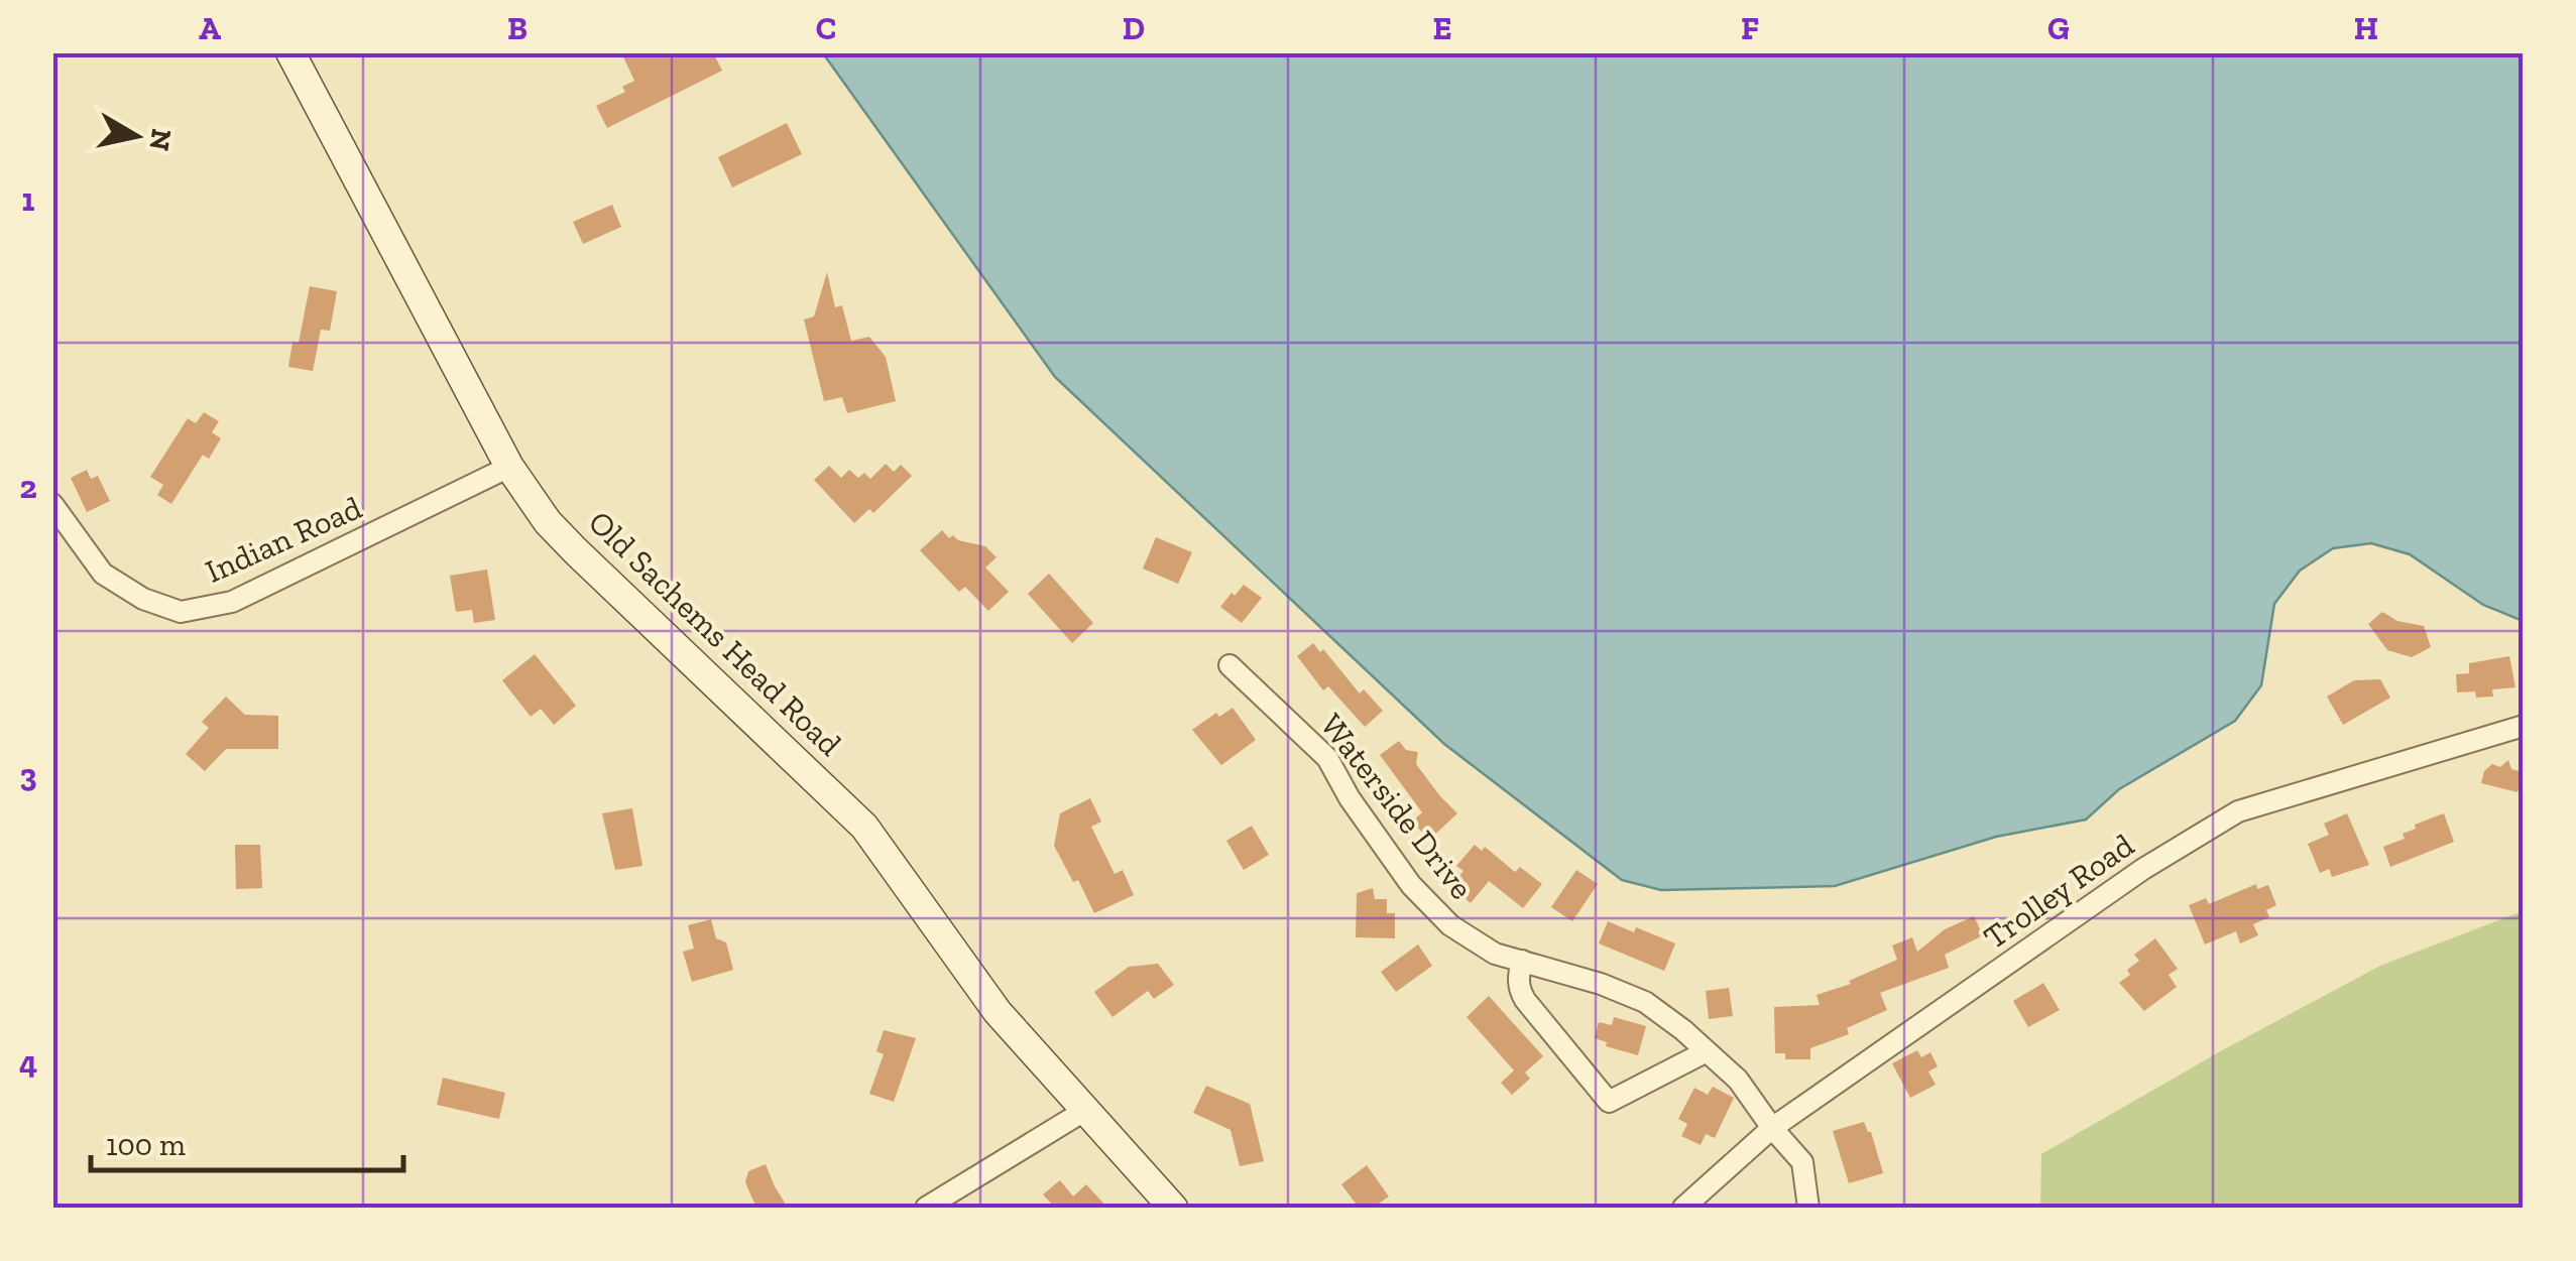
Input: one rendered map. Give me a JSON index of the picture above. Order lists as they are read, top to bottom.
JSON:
{
  "streets": {
    "street": [
      "Indian Road",
      "Old Sachems Head Road",
      "Waterside Drive",
      "Trolley Road"
    ]
  },
  "crossings": [
    ["Indian Road", "Old Sachems Head Road"],
    ["Waterside Drive", "Trolley Road"]
  ],
  "scale_bar": "100 m",
  "north": "right",
  "grid": {
    "columns": [
      "A",
      "B",
      "C",
      "D",
      "E",
      "F",
      "G",
      "H"
    ],
    "rows": [
      "1",
      "2",
      "3",
      "4"
    ]
  }
}
